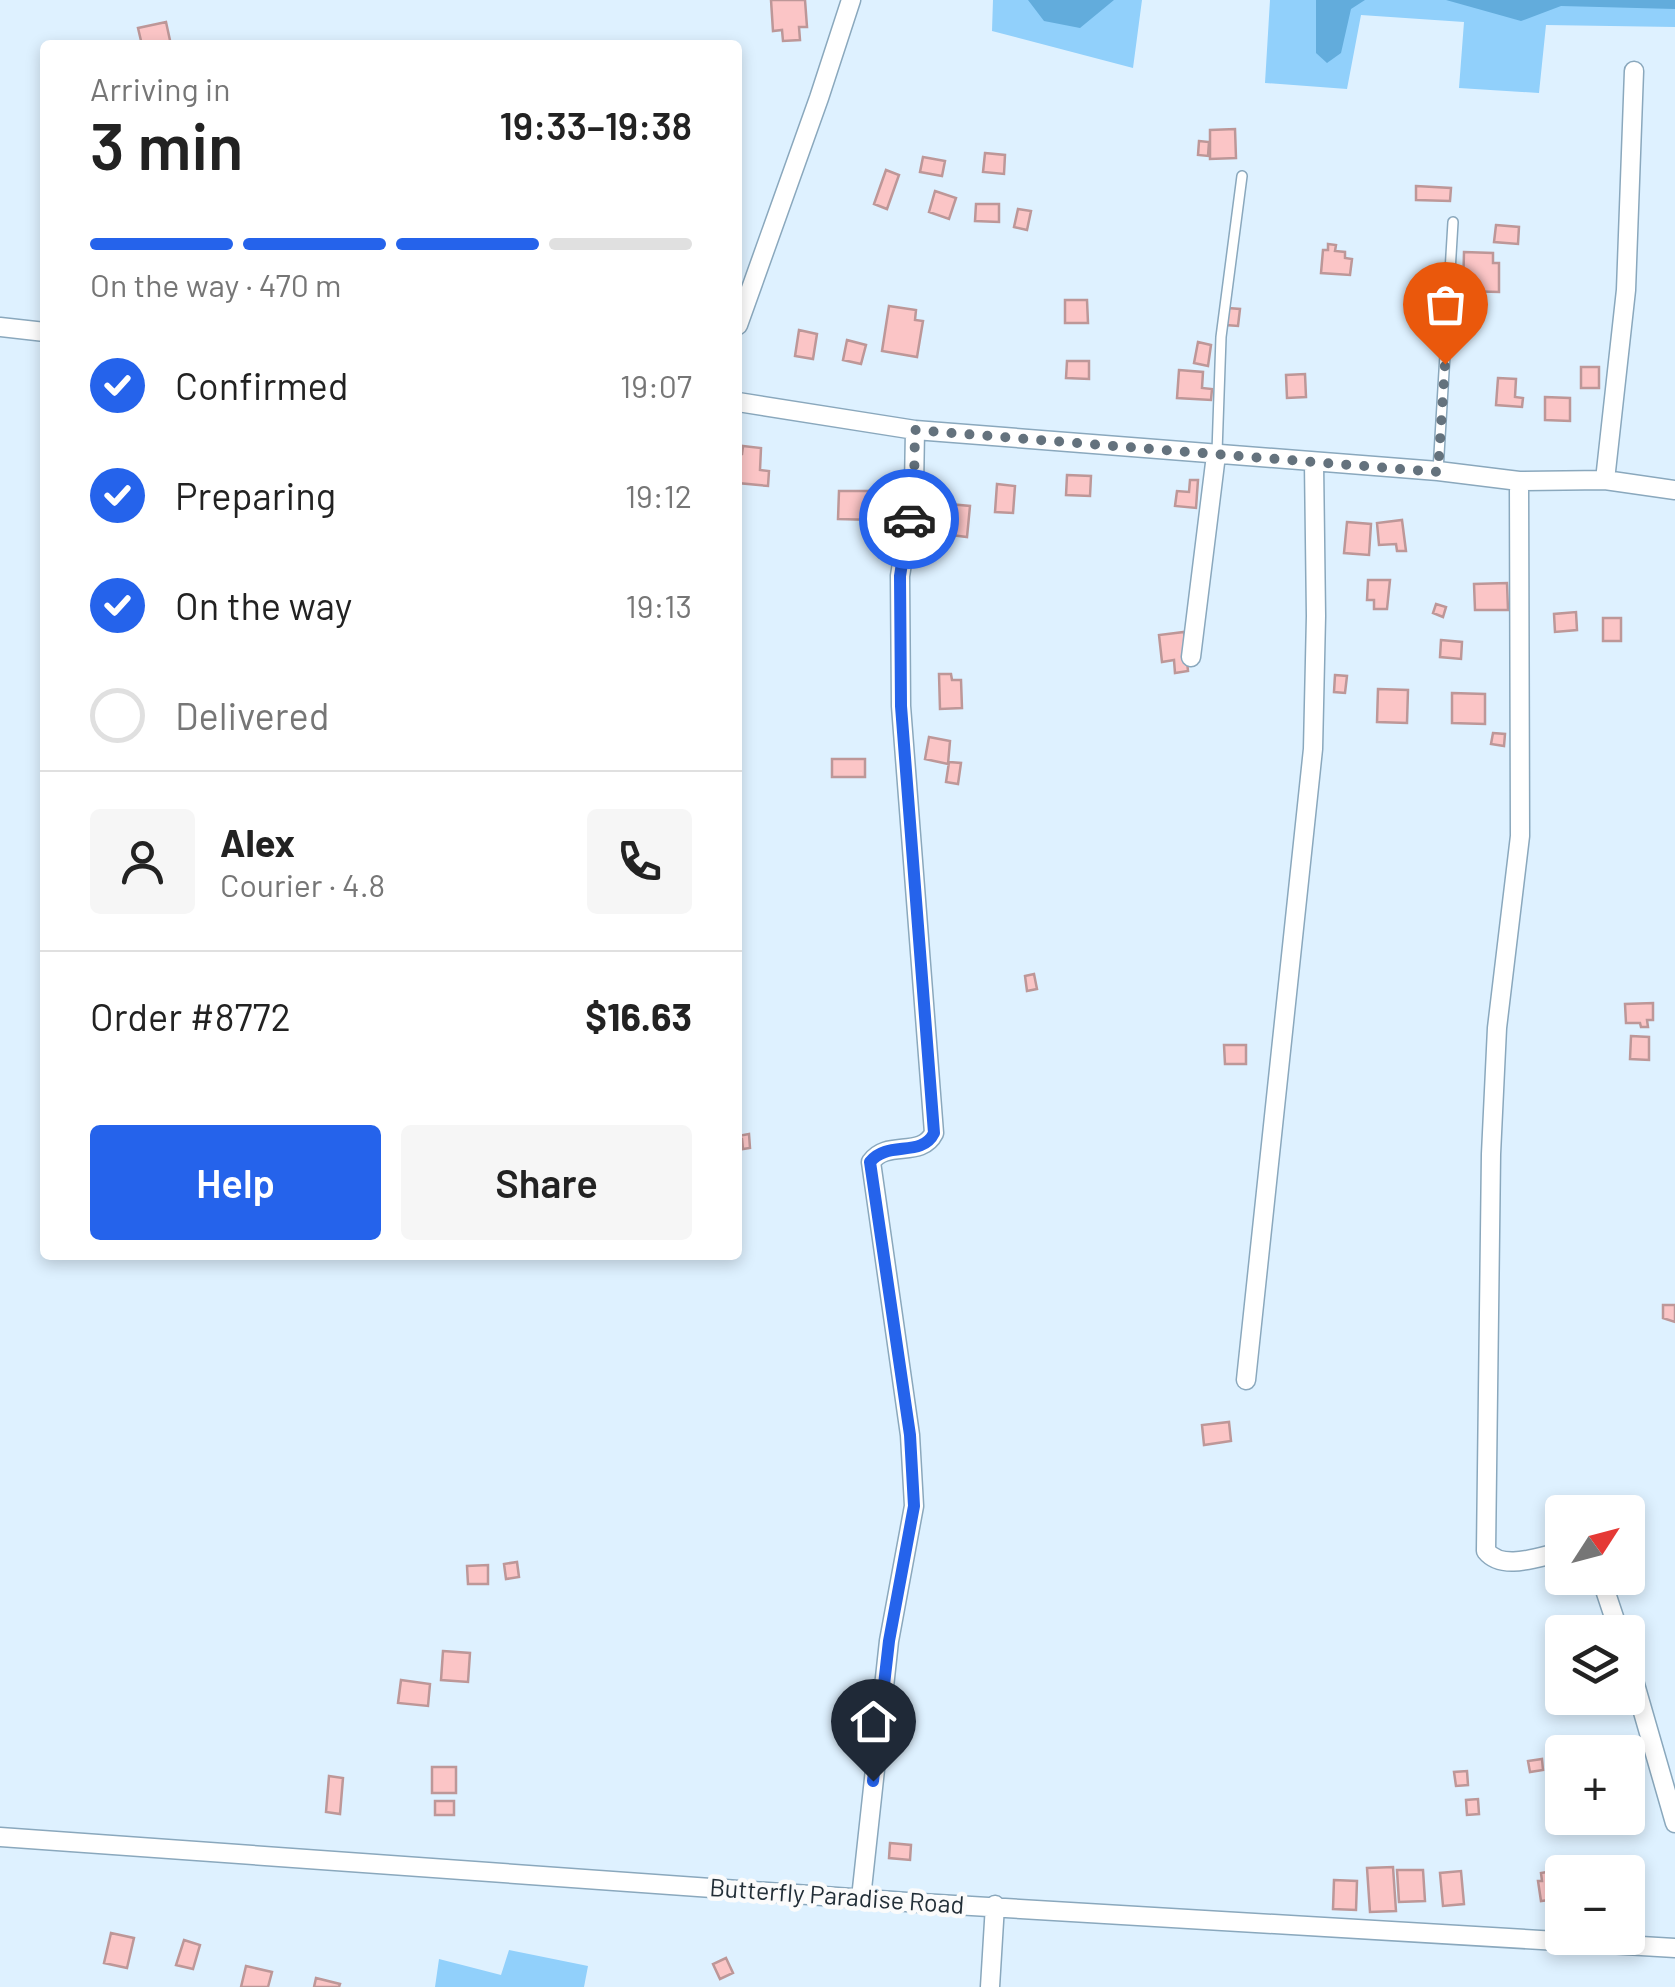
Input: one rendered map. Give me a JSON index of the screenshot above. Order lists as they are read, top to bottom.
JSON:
{
  "streets": {
    "street": ["Butterfly Paradise Road"]
  },
  "north": "top right",
  "page": {
    "heading": ["3 min", "Arriving in", "19:33–19:38"],
    "panel": [
      "Alex",
      "Courier · 4.8",
      "Order #8772",
      "$16.63"
    ],
    "bar": "On the way · 470 m",
    "list": [
      ["Confirmed", "19:07"],
      ["Preparing", "19:12"],
      ["On the way", "19:13"],
      "Delivered"
    ],
    "buttons": ["Help", "Share"],
    "map_buttons": ["+", "−"]
  }
}
